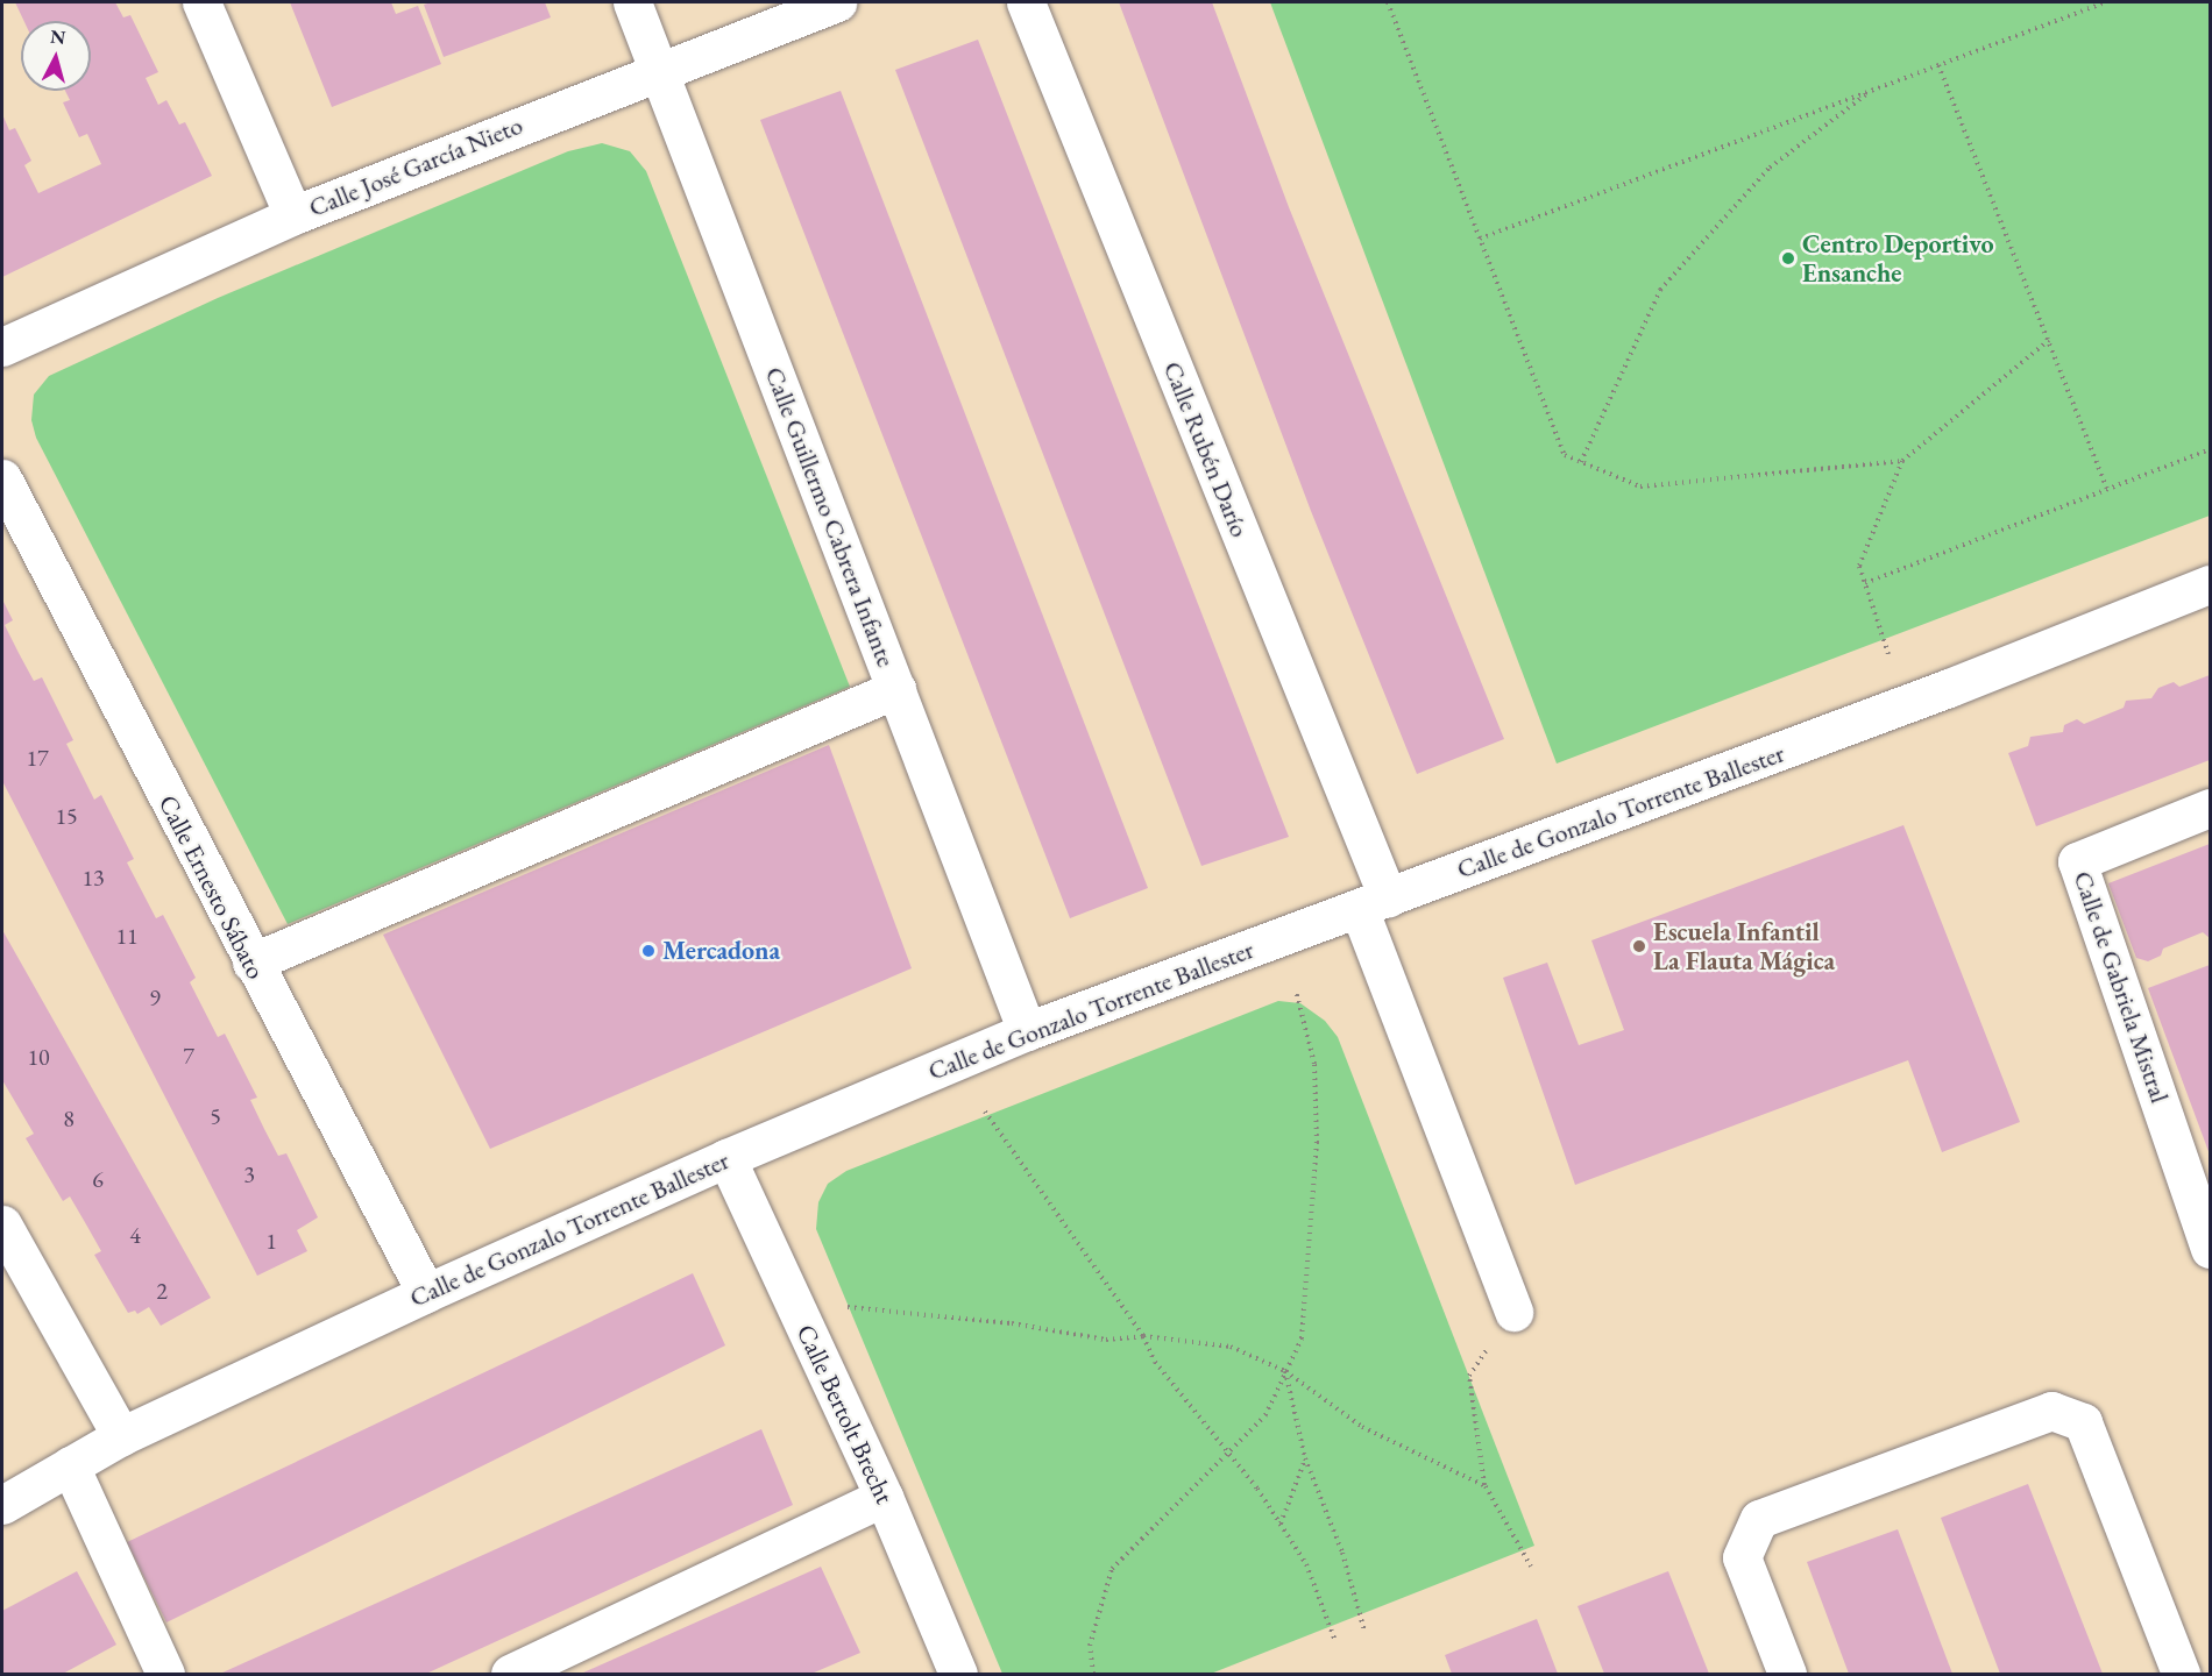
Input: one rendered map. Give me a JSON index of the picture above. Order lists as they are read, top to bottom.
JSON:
{
  "streets": {
    "street": [
      "Calle José García Nieto",
      "Calle Rubén Darío",
      "Calle Guillermo Cabrera Infante",
      "Calle de Gonzalo Torrente Ballester",
      "Calle Ernesto Sábato",
      "Calle de Gabriela Mistral",
      "Calle Bertolt Brecht"
    ]
  },
  "crossings": [
    ["Calle José García Nieto", "Calle Guillermo Cabrera Infante"],
    ["Calle Rubén Darío", "Calle de Gonzalo Torrente Ballester"],
    ["Calle Guillermo Cabrera Infante", "Calle de Gonzalo Torrente Ballester"],
    ["Calle de Gonzalo Torrente Ballester", "Calle Ernesto Sábato"],
    ["Calle de Gonzalo Torrente Ballester", "Calle Bertolt Brecht"]
  ],
  "places": ["Centro Deportivo Ensanche", "Escuela Infantil La Flauta Mágica", "Mercadona"],
  "house_numbers": [
    "17",
    "15",
    "13",
    "11",
    "9",
    "7",
    "10",
    "5",
    "8",
    "3",
    "6",
    "4",
    "1",
    "2"
  ],
  "north": "top"
}
